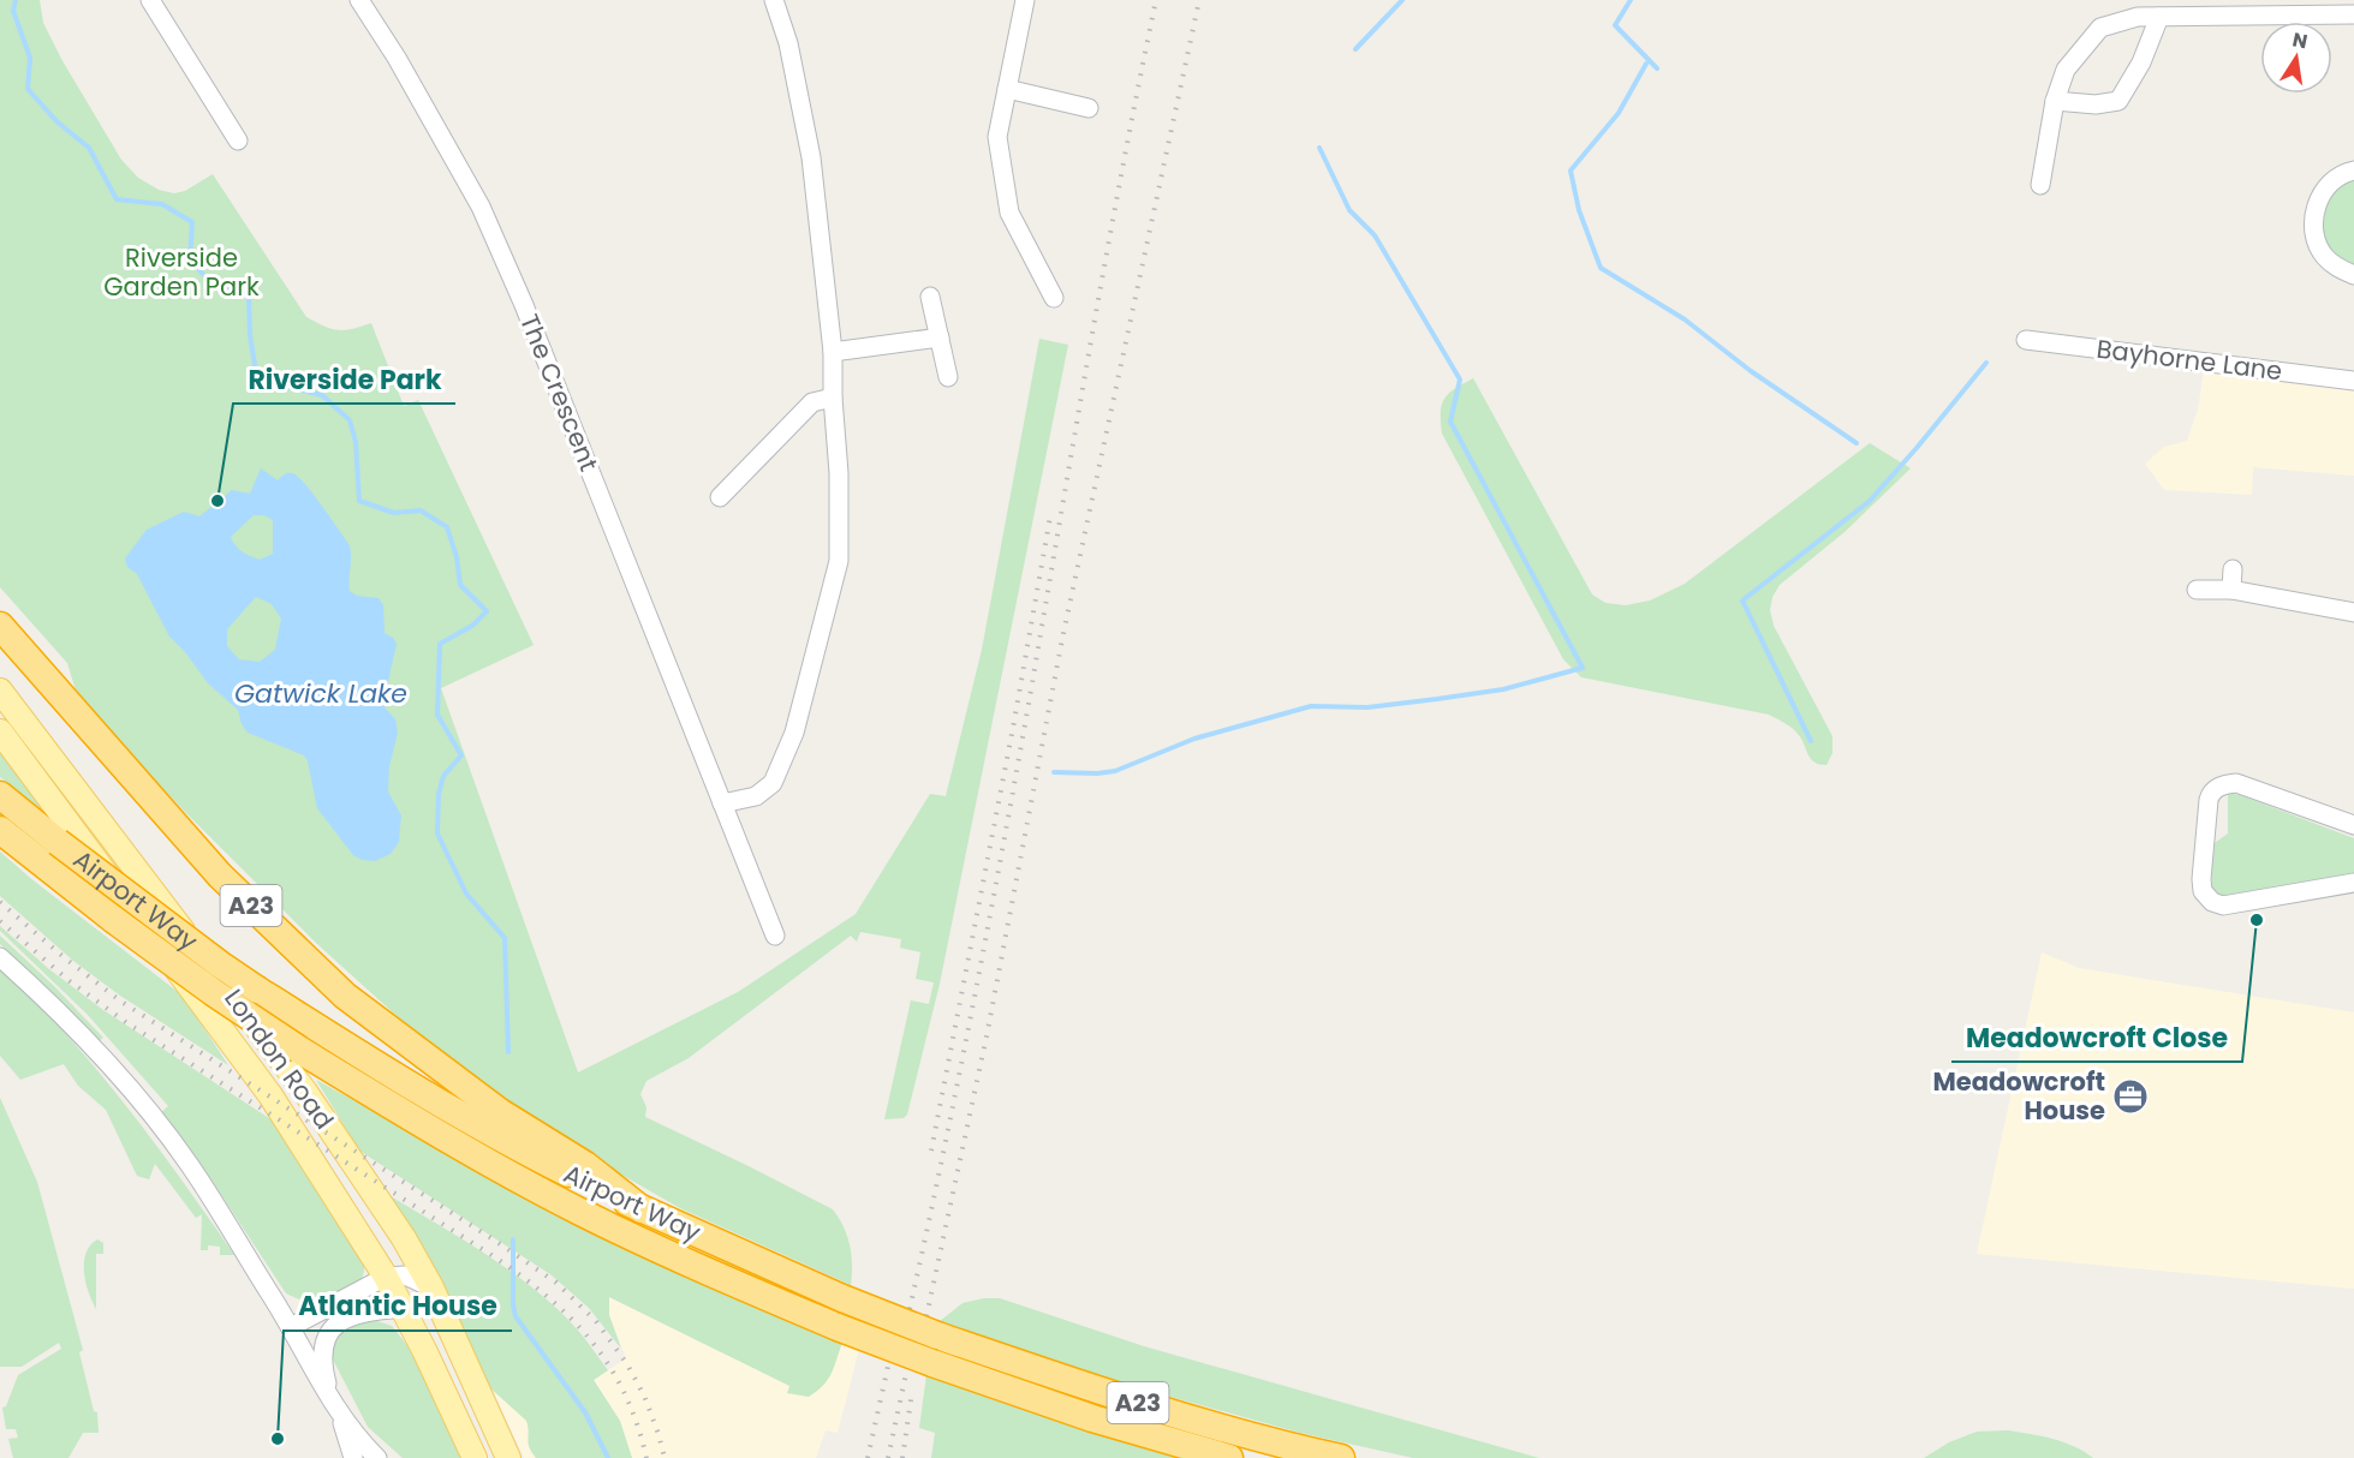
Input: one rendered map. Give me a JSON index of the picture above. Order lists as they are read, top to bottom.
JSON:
{
  "streets": {
    "highway": ["Airport Way", "A23"],
    "main road": ["London Road"],
    "street": ["Bayhorne Lane", "The Crescent"]
  },
  "crossings": [
    ["Airport Way", "A23"]
  ],
  "water": ["Gatwick Lake"],
  "parks": ["Riverside Garden Park"],
  "places": {
    "other": ["Riverside Park", "Meadowcroft Close", "Atlantic House"],
    "office": ["Meadowcroft House"]
  },
  "north": "top"
}
